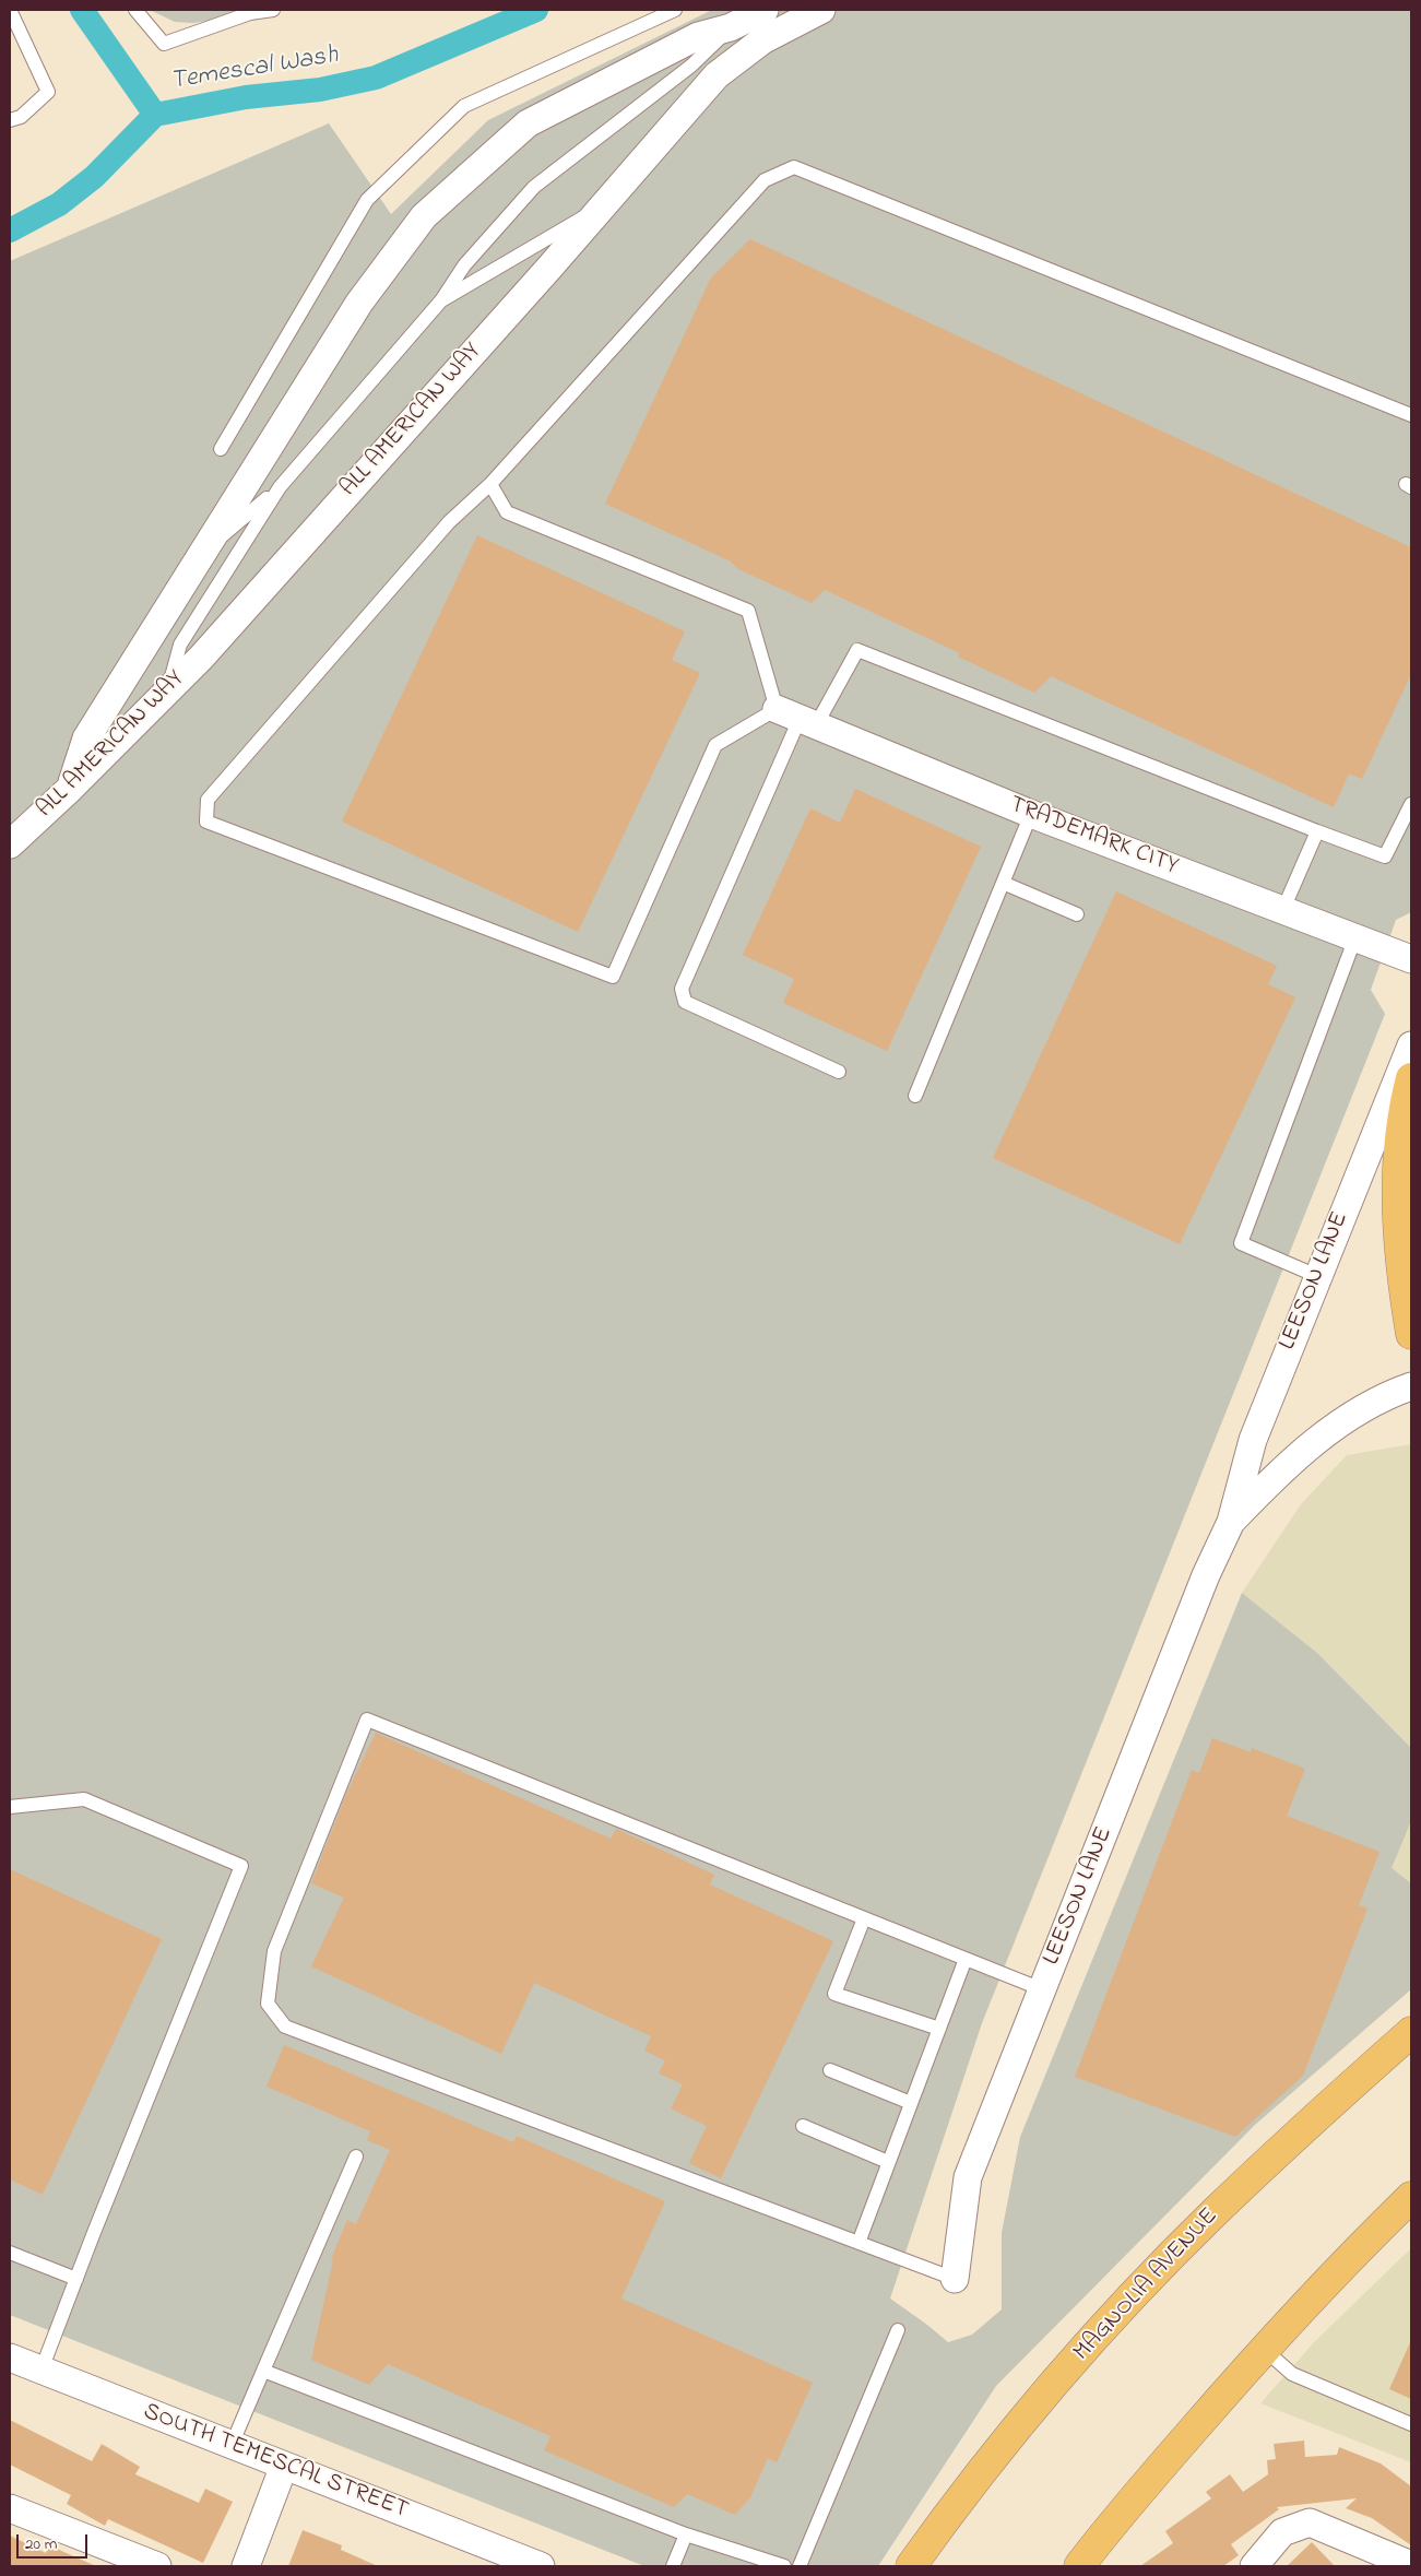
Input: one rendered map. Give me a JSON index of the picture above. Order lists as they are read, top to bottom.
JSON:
{
  "streets": {
    "main road": ["MAGNOLIA AVENUE"],
    "street": [
      "ALL AMERICAN WAY",
      "TRADEMARK CITY",
      "LEESON LANE",
      "SOUTH TEMESCAL STREET"
    ]
  },
  "water": ["Temescal Wash"],
  "scale_bar": "20 m"
}
